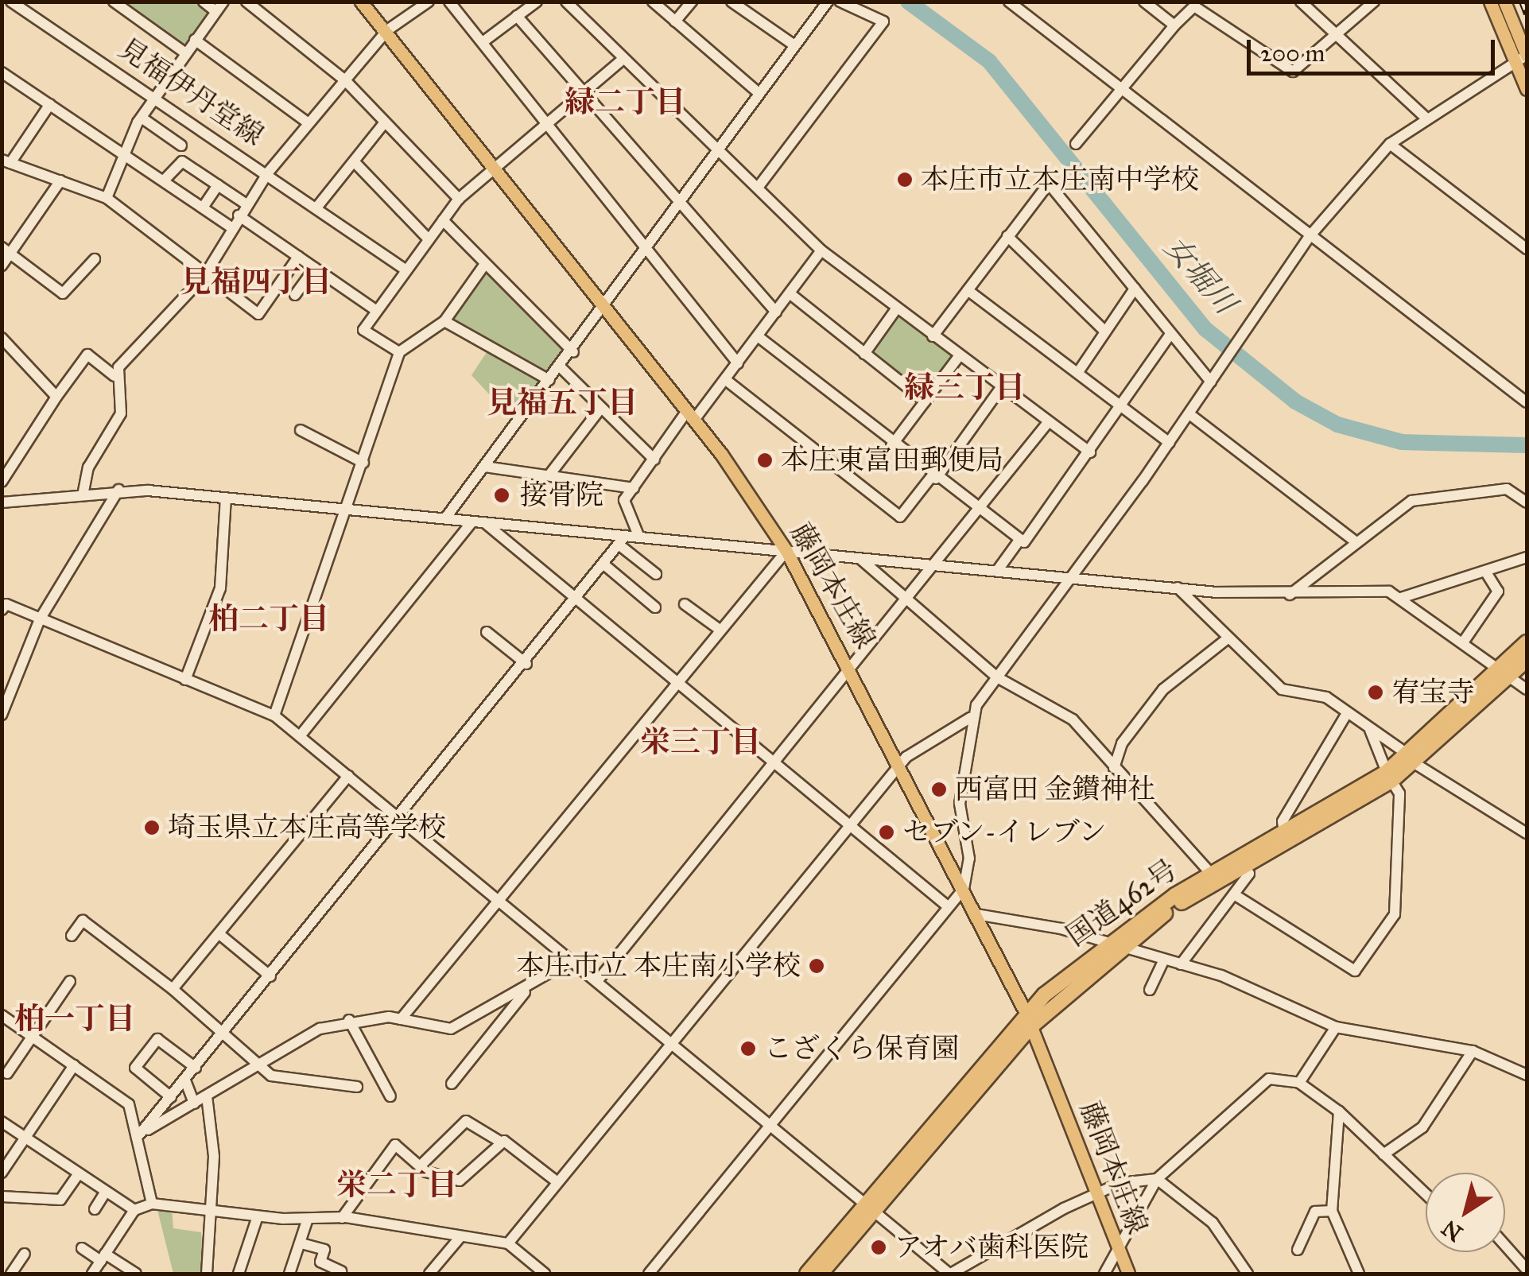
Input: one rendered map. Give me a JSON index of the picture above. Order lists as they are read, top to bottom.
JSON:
{
  "streets": {
    "highway": ["国道462号"],
    "main road": ["藤岡本庄線"],
    "street": ["見福伊丹堂線"]
  },
  "crossings": [
    ["見福伊丹堂線", "藤岡本庄線"],
    ["藤岡本庄線", "国道462号"]
  ],
  "districts": [
    "緑二丁目",
    "見福四丁目",
    "緑三丁目",
    "見福五丁目",
    "柏二丁目",
    "栄三丁目",
    "柏一丁目",
    "栄二丁目"
  ],
  "water": ["女堀川"],
  "places": [
    "本庄市立本庄南中学校",
    "本庄東富田郵便局",
    "接骨院",
    "宥宝寺",
    "西富田 金鑚神社",
    "埼玉県立本庄高等学校",
    "セブン-イレブン",
    "本庄市立 本庄南小学校",
    "こざくら保育園",
    "アオバ歯科医院"
  ],
  "scale_bar": "200 m",
  "north": "bottom left"
}
